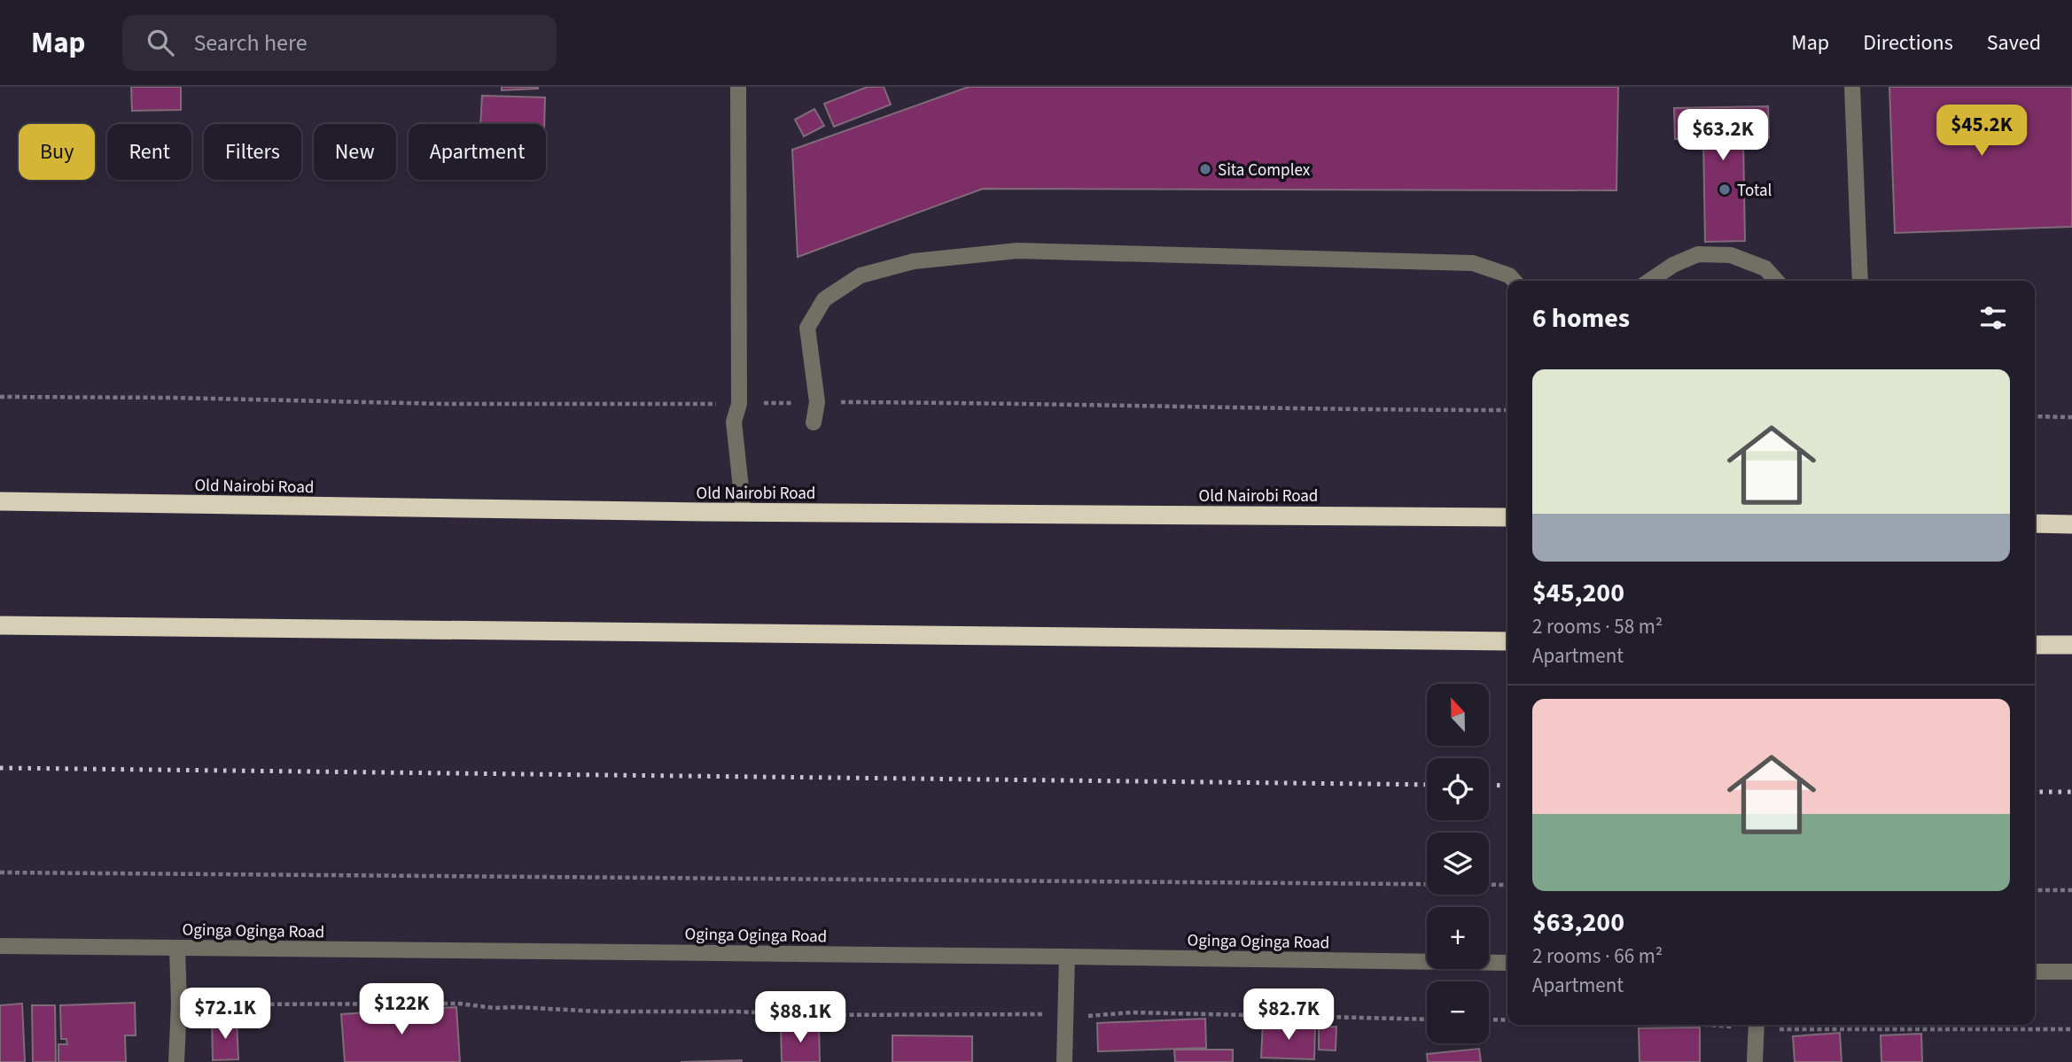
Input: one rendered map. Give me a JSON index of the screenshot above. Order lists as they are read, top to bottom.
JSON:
{
  "streets": {
    "highway": ["Old Nairobi Road"],
    "street": ["Oginga Oginga Road"]
  },
  "places": ["Sita Complex", "Total"],
  "north": "top",
  "page": {
    "header": "Map",
    "search": "Search here",
    "nav": ["Map", "Directions", "Saved"],
    "price": [
      "$45.2K",
      "$63.2K",
      "$122K",
      "$72.1K",
      "$82.7K",
      "$88.1K"
    ],
    "chip": [
      "Buy",
      "Rent",
      "Filters",
      "New",
      "Apartment"
    ],
    "heading": "6 homes",
    "list": [
      {
        "name": "$45,200",
        "note": "2 rooms · 58 m² · Apartment"
      },
      {
        "name": "$63,200",
        "note": "2 rooms · 66 m² · Apartment"
      }
    ],
    "map_buttons": ["+", "−"]
  }
}
